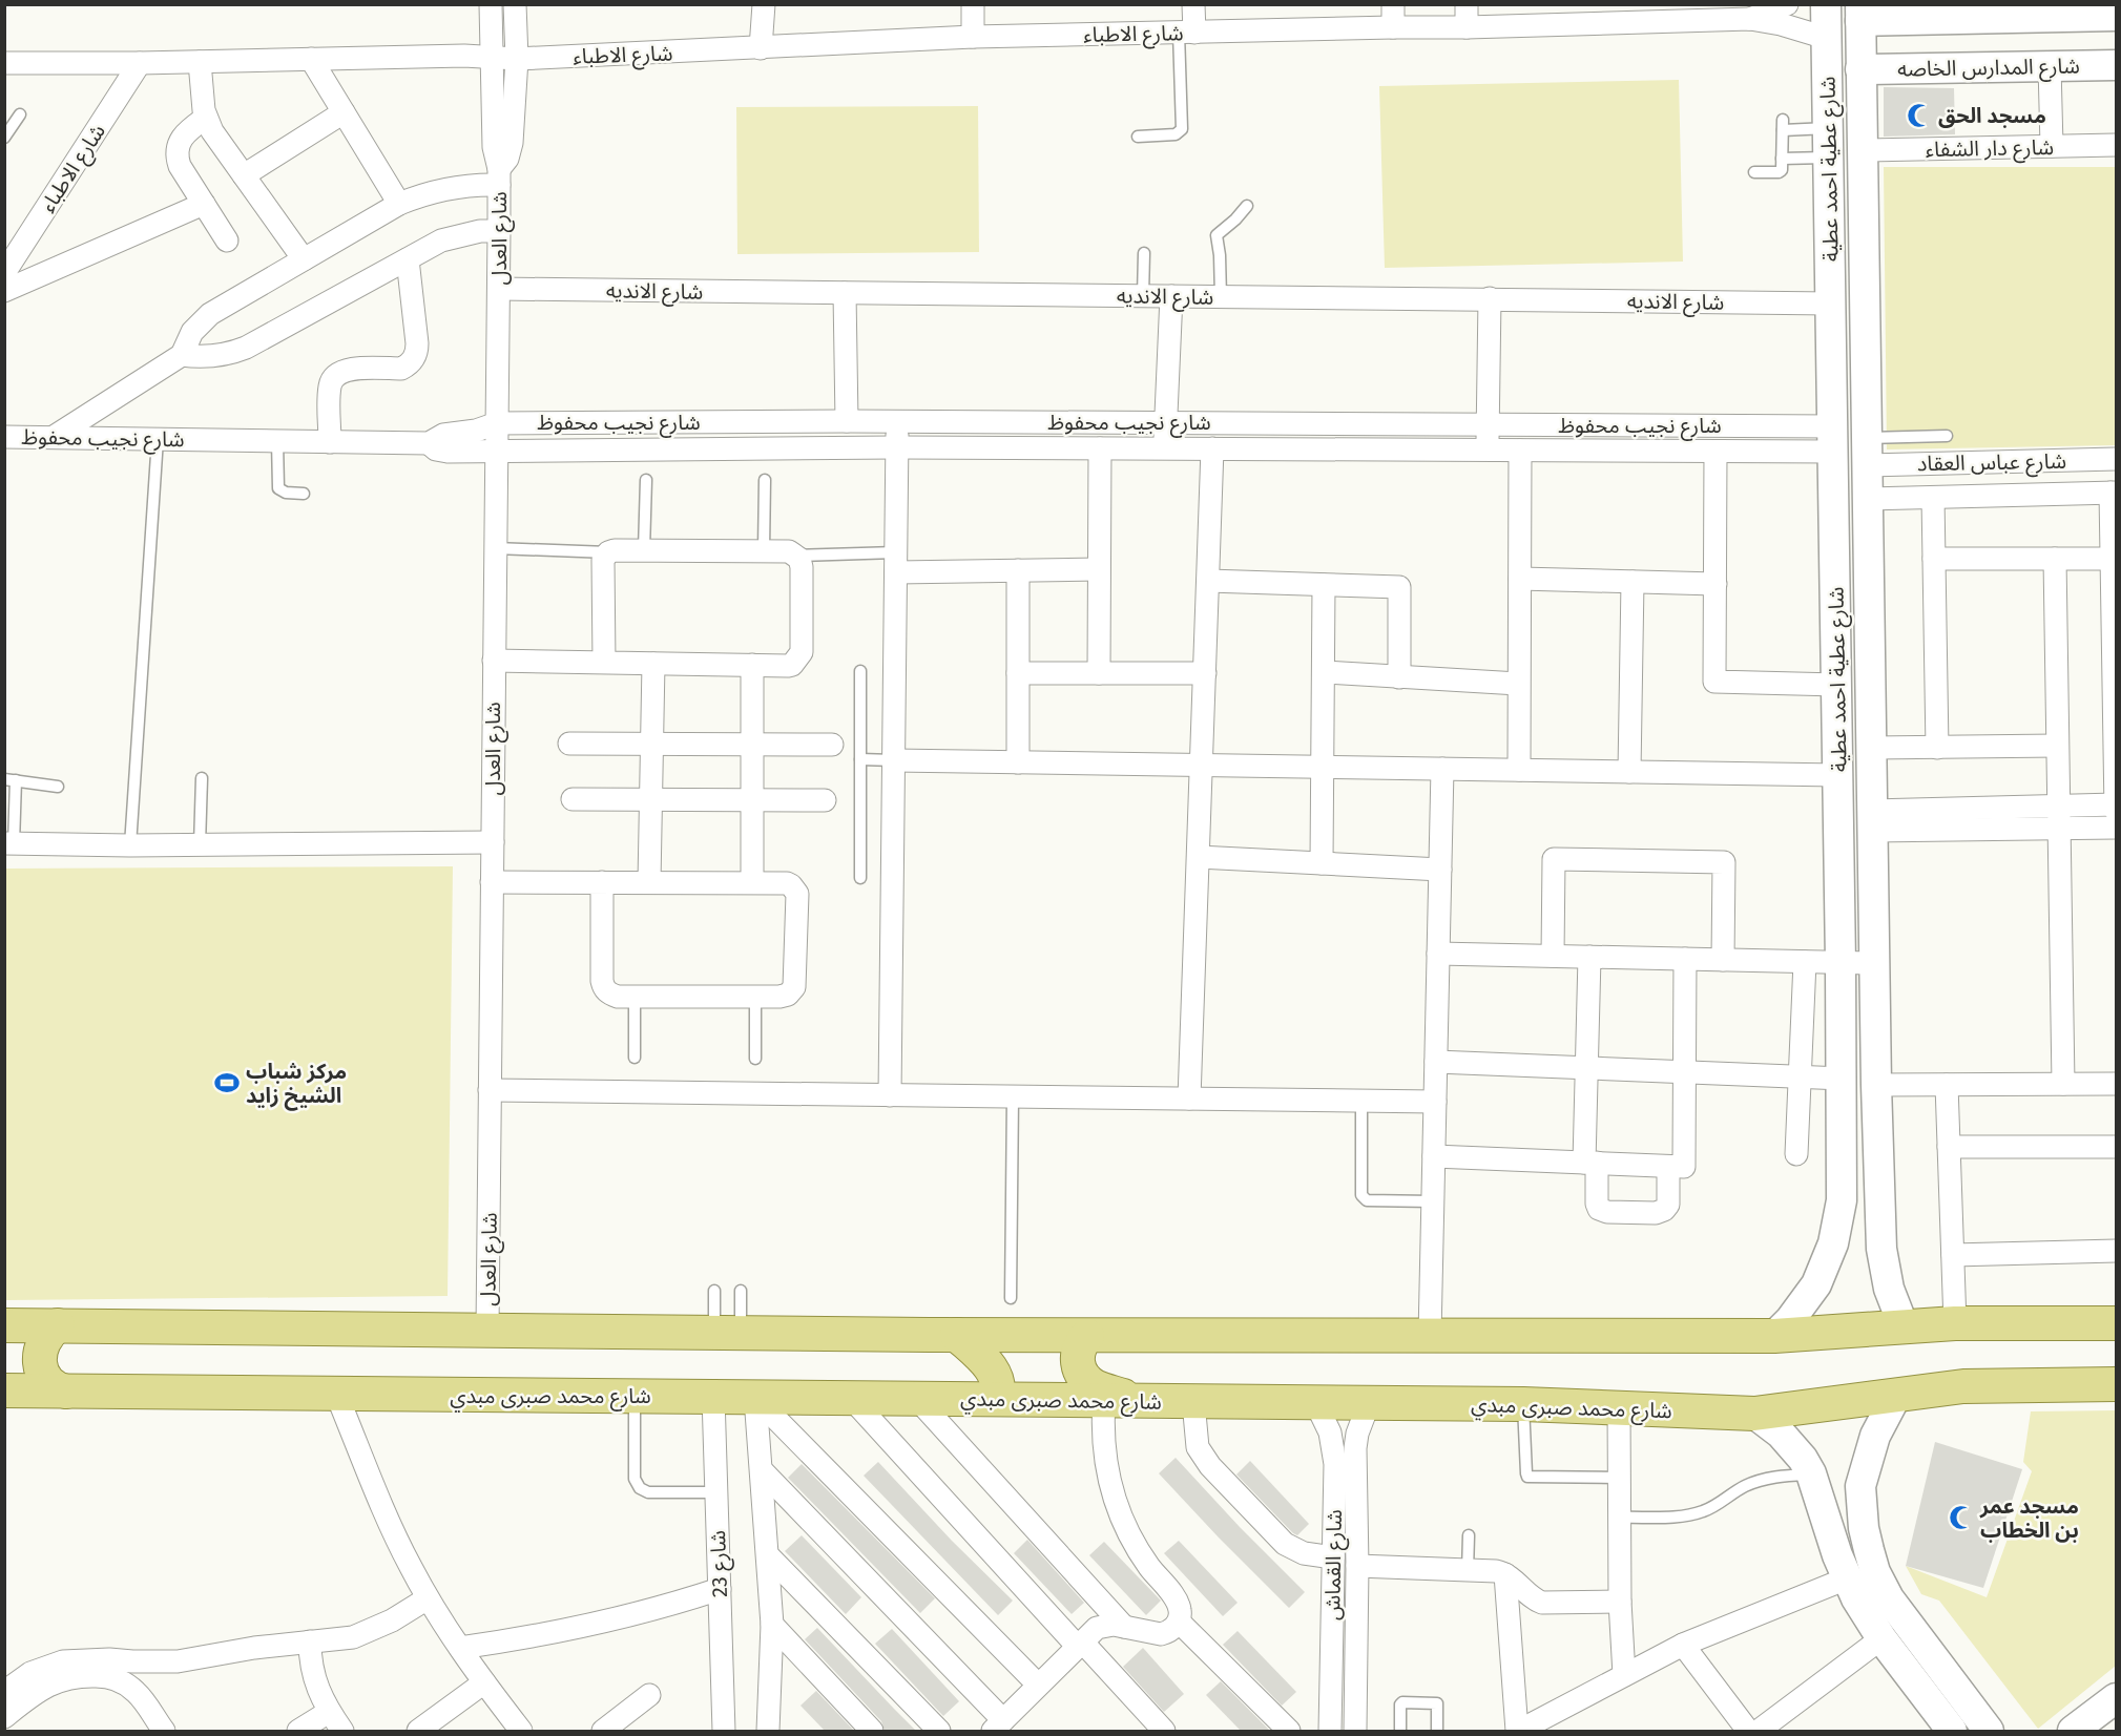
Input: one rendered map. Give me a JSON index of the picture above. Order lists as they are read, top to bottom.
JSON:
{
  "streets": {
    "main road": ["شارع محمد صبرى مبدي"],
    "street": [
      "شارع الاطباء",
      "شارع المدارس الخاصه",
      "شارع دار الشفاء",
      "شارع عطية احمد عطية",
      "شارع العدل",
      "شارع الانديه",
      "شارع نجيب محفوظ",
      "شارع عباس العقاد",
      "شارع 23",
      "شارع القماش"
    ]
  },
  "crossings": [
    ["شارع الاطباء", "شارع عطية احمد عطية"],
    ["شارع الاطباء", "شارع العدل"],
    ["شارع المدارس الخاصه", "شارع عطية احمد عطية"],
    ["شارع دار الشفاء", "شارع عطية احمد عطية"],
    ["شارع عطية احمد عطية", "شارع الانديه"],
    ["شارع عطية احمد عطية", "شارع نجيب محفوظ"],
    ["شارع عطية احمد عطية", "شارع عباس العقاد"],
    ["شارع العدل", "شارع الانديه"],
    ["شارع العدل", "شارع نجيب محفوظ"],
    ["شارع محمد صبرى مبدي", "شارع 23"],
    ["شارع محمد صبرى مبدي", "شارع القماش"]
  ],
  "places": {
    "mosque": ["مسجد الحق", "مسجد عمر بن الخطاب"],
    "sports": ["مركز شباب الشيخ زايد"]
  }
}
